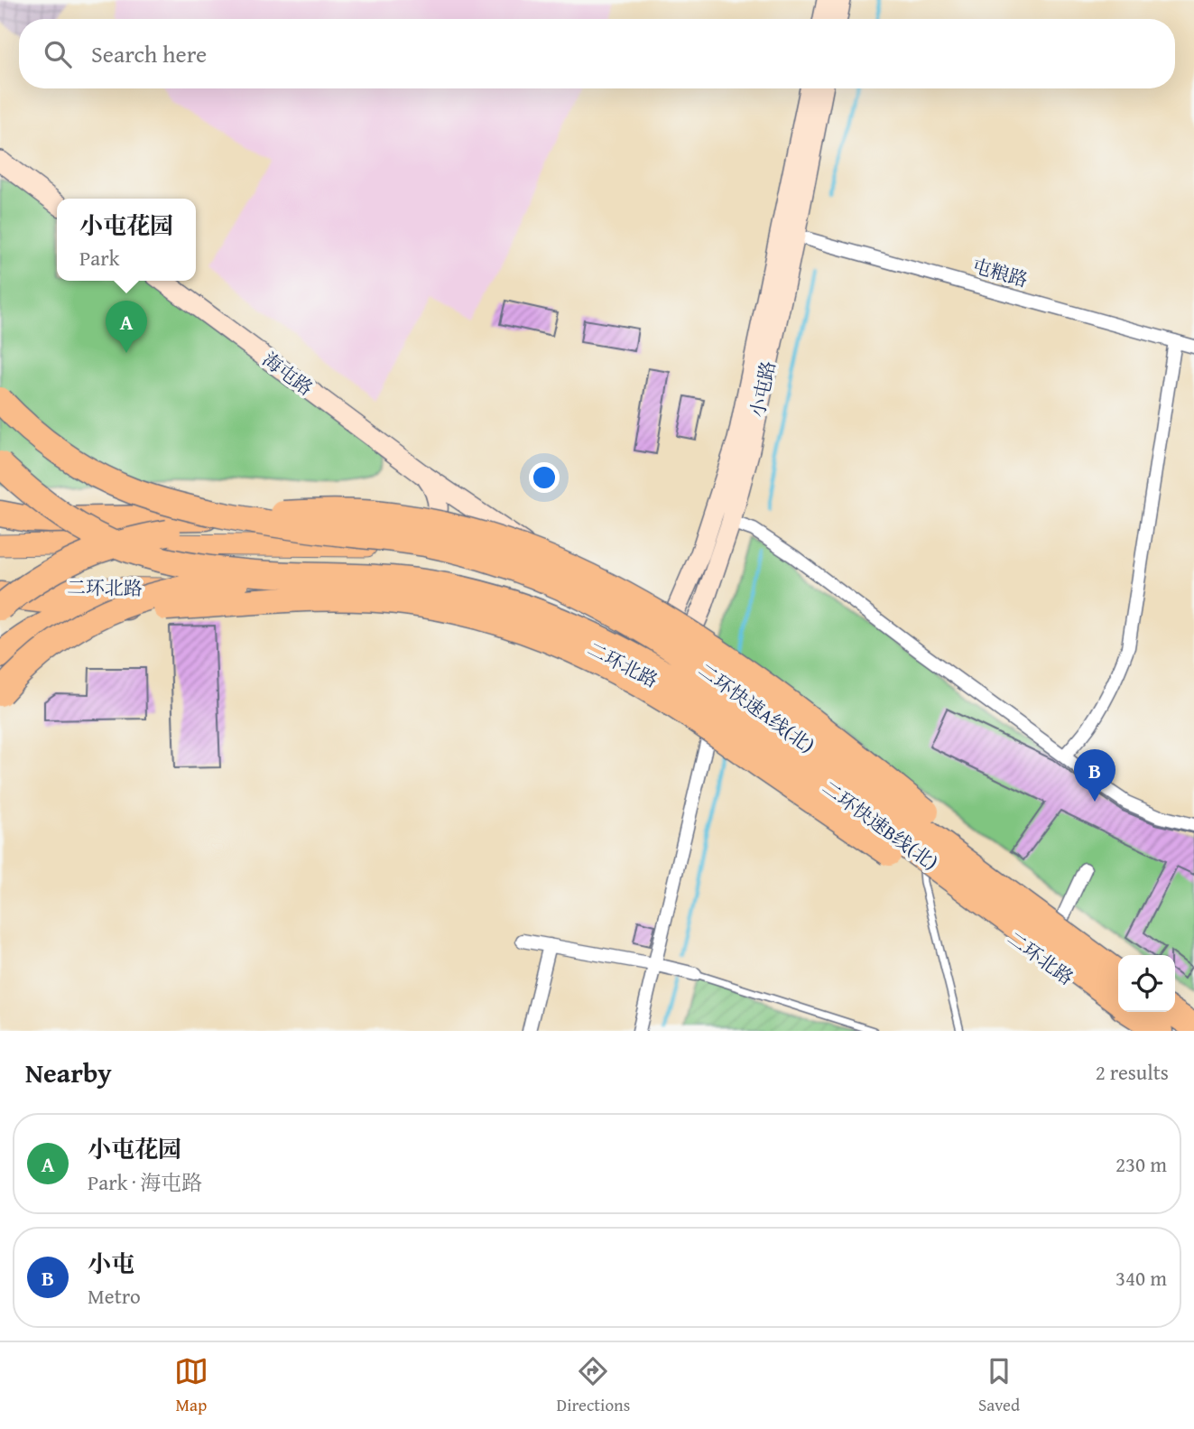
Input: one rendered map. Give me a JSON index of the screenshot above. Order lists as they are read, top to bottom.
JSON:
{
  "streets": {
    "highway": ["二环快速A线(北)", "二环快速B线(北)"],
    "main road": ["二环北路"],
    "street": ["屯粮路", "海屯路", "小屯路"]
  },
  "crossings": [
    ["屯粮路", "小屯路"],
    ["海屯路", "小屯路"],
    ["小屯路", "二环北路"]
  ],
  "page": {
    "search": "Search here",
    "popup": ["小屯花园", "Park"],
    "pins": ["A", "B"],
    "heading": ["Nearby", "2 results"],
    "list": [
      {
        "mark": "A",
        "name": "小屯花园",
        "note": "Park · 海屯路",
        "value": "230 m"
      },
      {
        "mark": "B",
        "name": "小屯",
        "note": "Metro",
        "value": "340 m"
      }
    ],
    "nav": ["Map", "Directions", "Saved"]
  }
}
